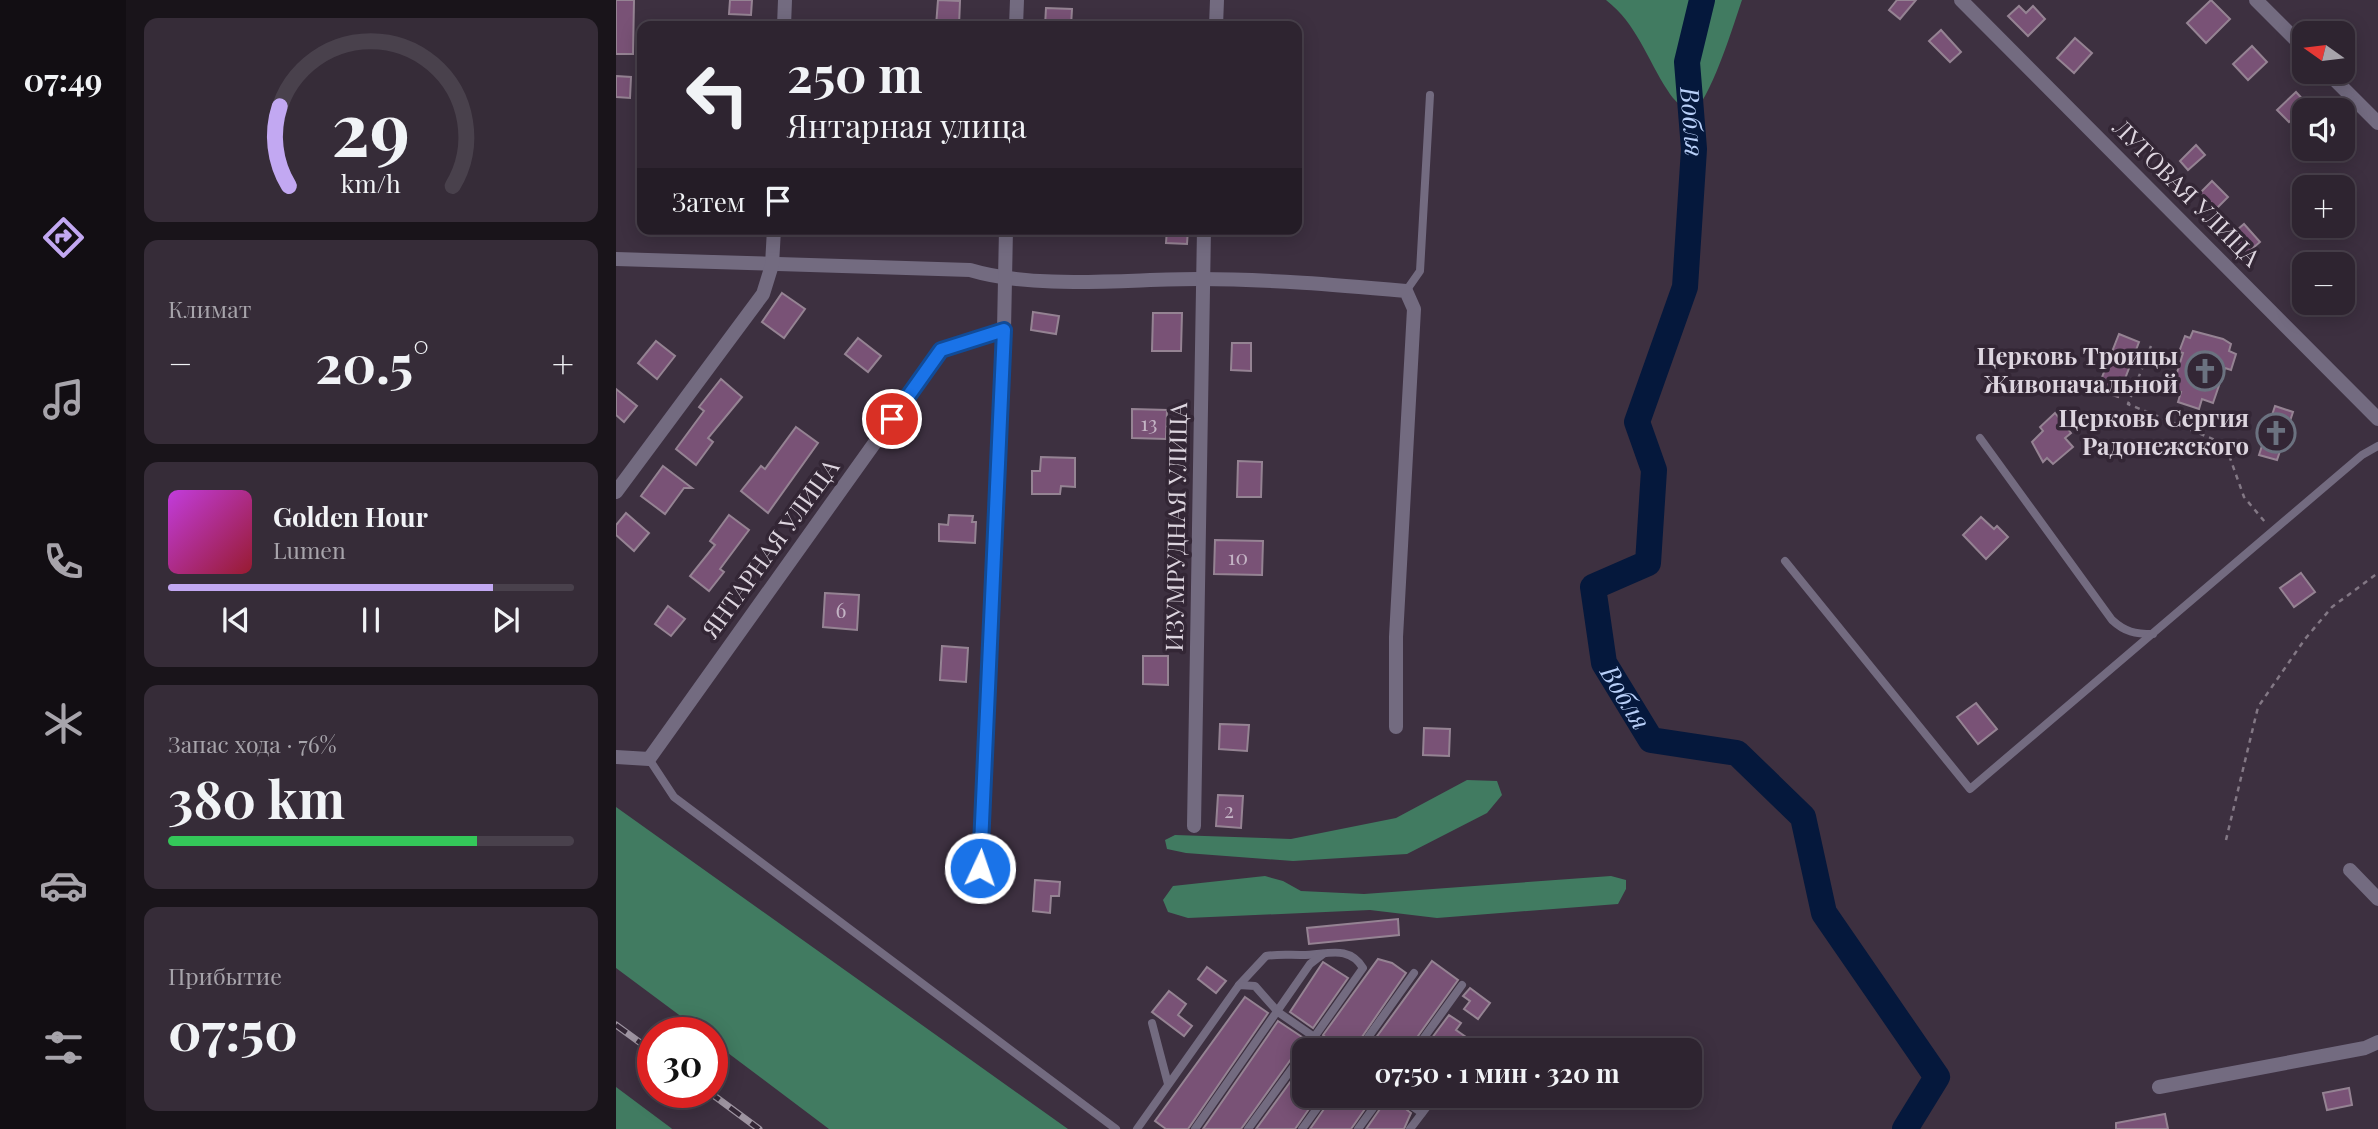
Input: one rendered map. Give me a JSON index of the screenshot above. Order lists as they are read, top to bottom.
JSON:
{
  "streets": {
    "street": ["ЛУГОВАЯ УЛИЦА", "ИЗУМРУДНАЯ УЛИЦА", "ЯНТАРНАЯ УЛИЦА"]
  },
  "water": ["Вобля"],
  "places": {
    "church": ["Церковь Троицы Живоначальной", "Церковь Сергия Радонежского"]
  },
  "house_numbers": [
    "13",
    "10",
    "6",
    "2"
  ],
  "north": "left",
  "page": {
    "tabs": "07:49",
    "map_buttons": ["+", "−"],
    "turn": ["250 m", "Янтарная улица"],
    "then": "Затем",
    "tile": [
      "Климат",
      ["Запас хода · 76%", "380 km"],
      ["Прибытие", "07:50"]
    ],
    "heat": ["−", "20.5°", "+"],
    "song": ["Golden Hour", "Lumen"],
    "limit": "30",
    "trip": "07:50 · 1 мин · 320 m",
    "gauge": ["29", "km/h"]
  }
}
